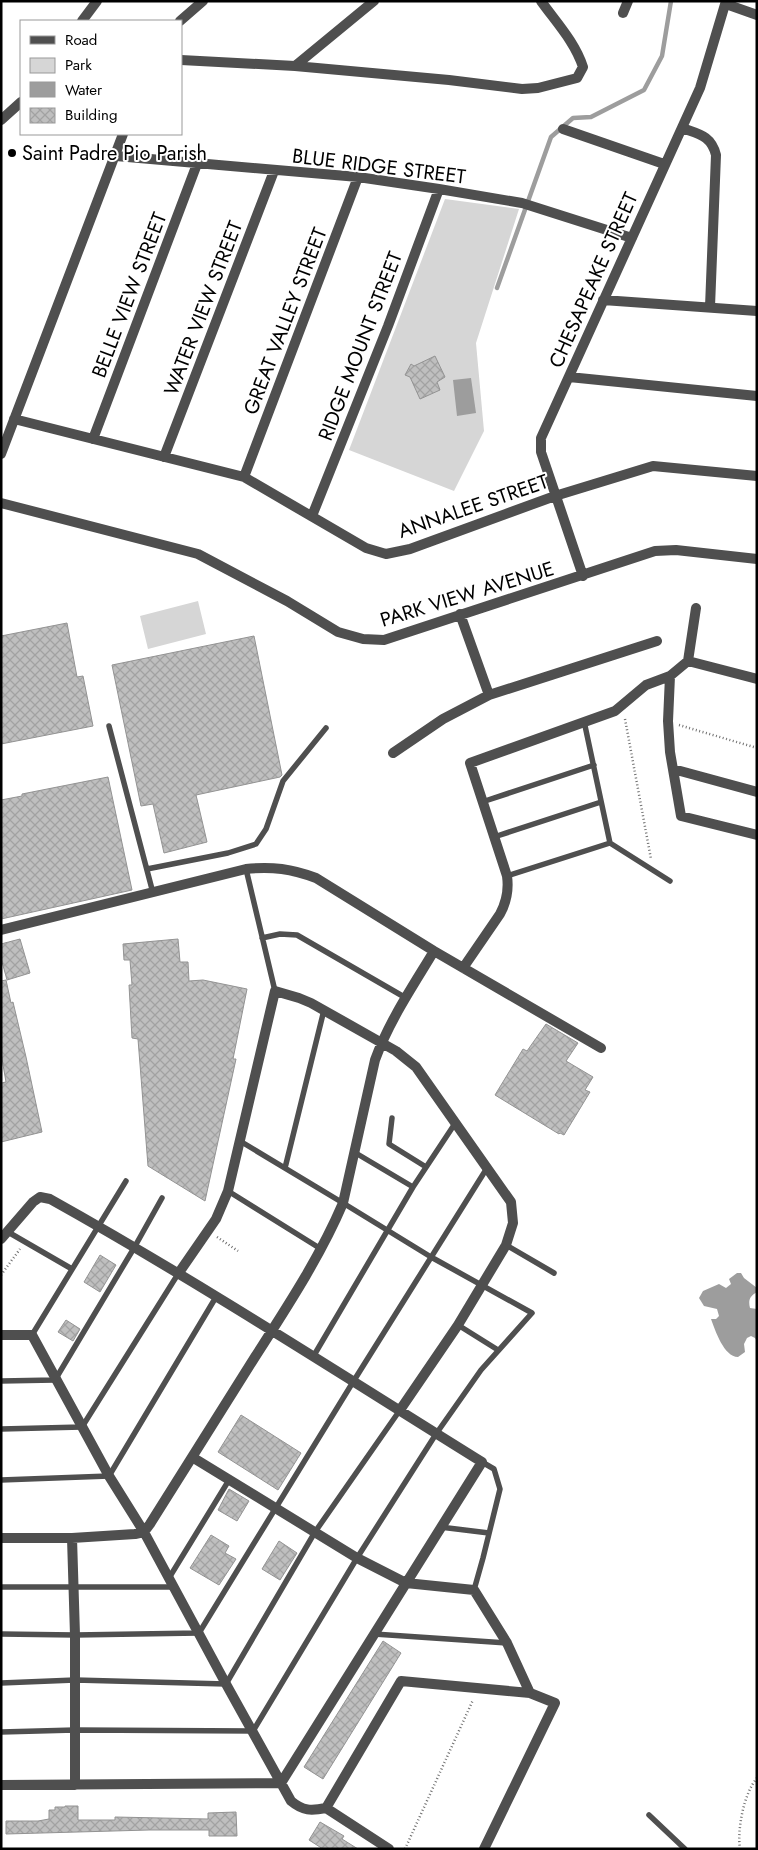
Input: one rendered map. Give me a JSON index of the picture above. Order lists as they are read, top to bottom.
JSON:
{
  "streets": {
    "street": [
      "BLUE RIDGE STREET",
      "CHESAPEAKE STREET",
      "BELLE VIEW STREET",
      "WATER VIEW STREET",
      "GREAT VALLEY STREET",
      "RIDGE MOUNT STREET",
      "ANNALEE STREET",
      "PARK VIEW AVENUE"
    ]
  },
  "crossings": [
    ["BLUE RIDGE STREET", "CHESAPEAKE STREET"],
    ["BLUE RIDGE STREET", "BELLE VIEW STREET"],
    ["BLUE RIDGE STREET", "WATER VIEW STREET"],
    ["BLUE RIDGE STREET", "GREAT VALLEY STREET"],
    ["BLUE RIDGE STREET", "RIDGE MOUNT STREET"],
    ["CHESAPEAKE STREET", "ANNALEE STREET"],
    ["CHESAPEAKE STREET", "PARK VIEW AVENUE"],
    ["BELLE VIEW STREET", "ANNALEE STREET"],
    ["WATER VIEW STREET", "ANNALEE STREET"],
    ["GREAT VALLEY STREET", "ANNALEE STREET"],
    ["RIDGE MOUNT STREET", "ANNALEE STREET"]
  ],
  "places": ["Saint Padre Pio Parish"],
  "legend": [
    "Road",
    "Park",
    "Water",
    "Building"
  ]
}
